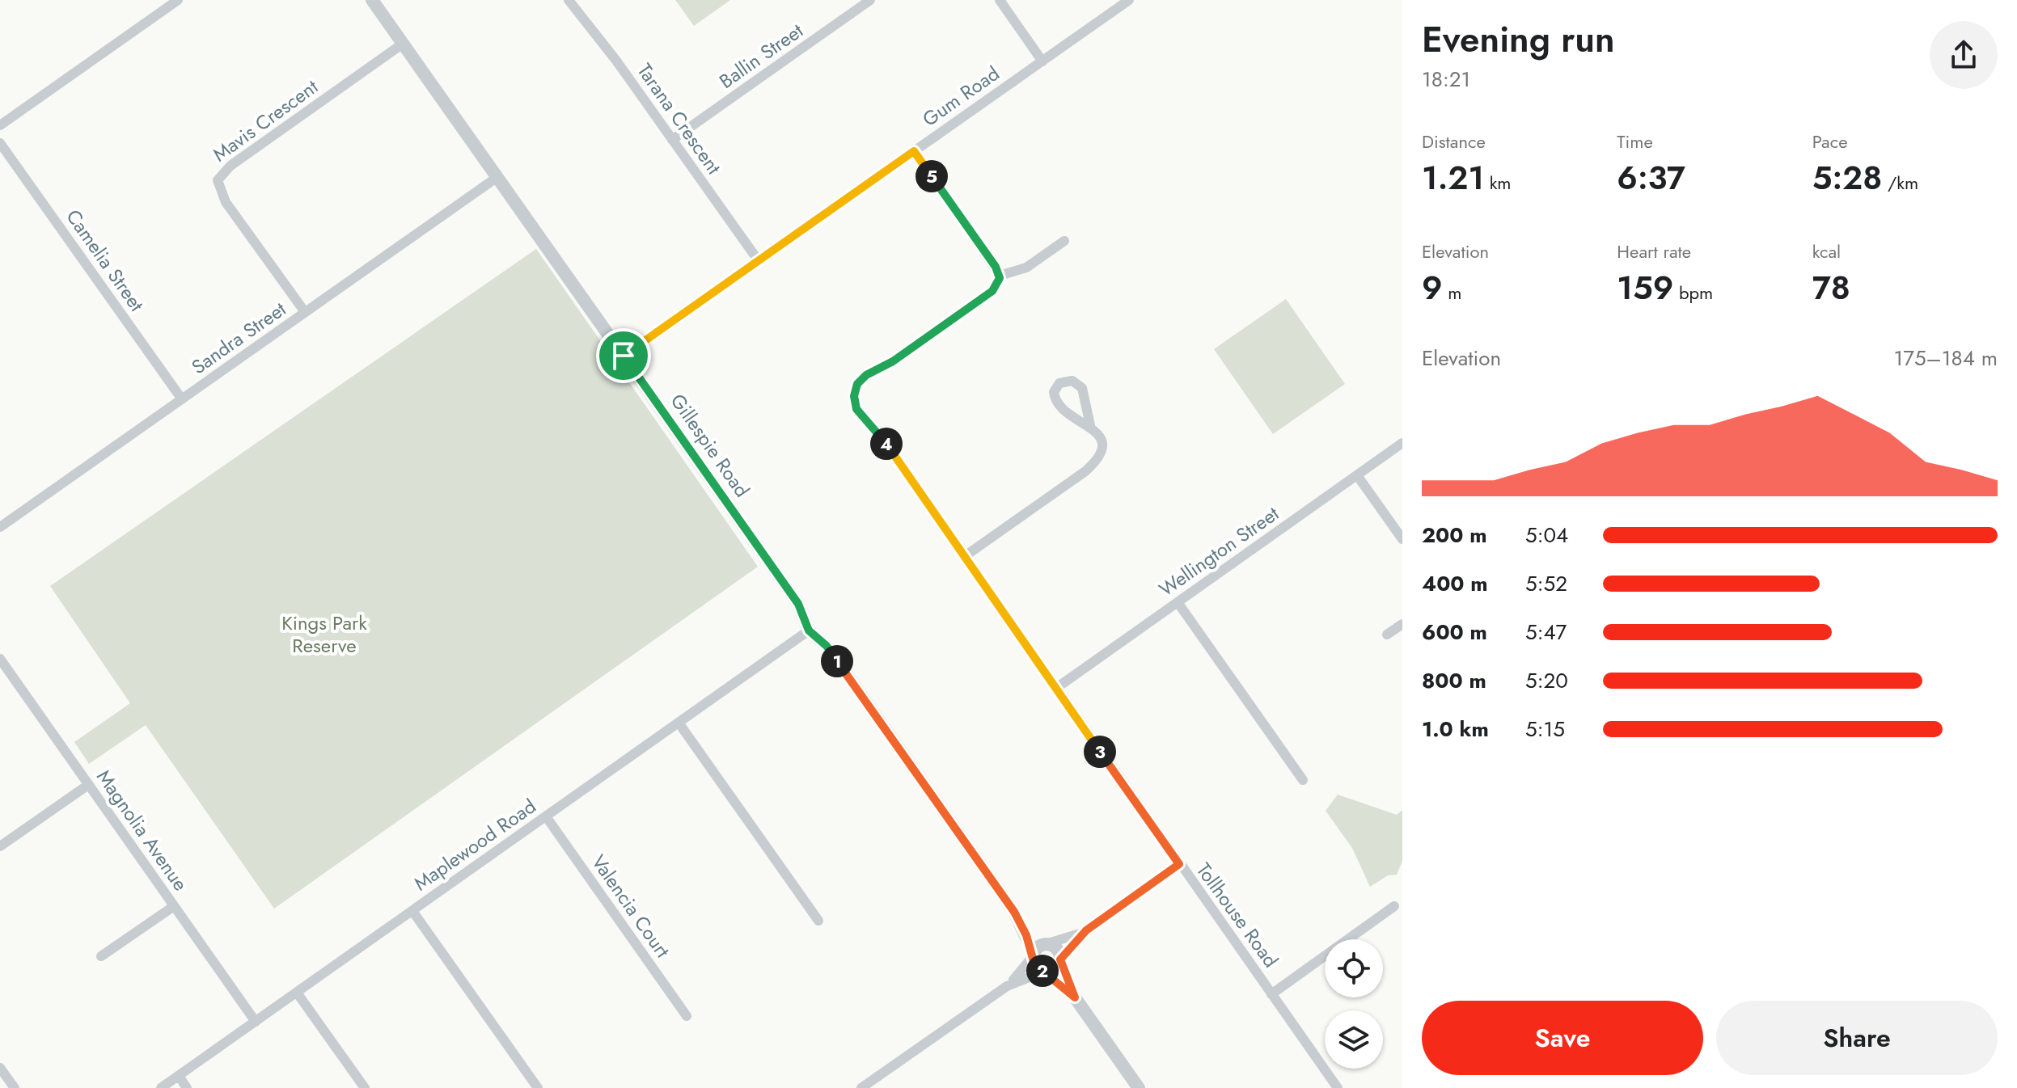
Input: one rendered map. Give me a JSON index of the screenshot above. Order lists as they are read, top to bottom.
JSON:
{
  "streets": {
    "street": [
      "Ballin Street",
      "Gum Road",
      "Tarana Crescent",
      "Mavis Crescent",
      "Camelia Street",
      "Sandra Street",
      "Gillespie Road",
      "Wellington Street",
      "Magnolia Avenue",
      "Maplewood Road",
      "Valencia Court",
      "Tollhouse Road"
    ]
  },
  "crossings": [
    ["Ballin Street", "Tarana Crescent"],
    ["Gum Road", "Tarana Crescent"],
    ["Gum Road", "Gillespie Road"],
    ["Mavis Crescent", "Sandra Street"],
    ["Mavis Crescent", "Gillespie Road"],
    ["Camelia Street", "Sandra Street"],
    ["Sandra Street", "Gillespie Road"],
    ["Gillespie Road", "Maplewood Road"],
    ["Wellington Street", "Tollhouse Road"],
    ["Magnolia Avenue", "Maplewood Road"],
    ["Maplewood Road", "Valencia Court"]
  ],
  "parks": ["Kings Park Reserve"],
  "page": {
    "heading": ["Evening run", "18:21"],
    "stats": [
      ["Distance", "1.21 km"],
      ["Time", "6:37"],
      ["Pace", "5:28 /km"],
      ["Elevation", "9 m"],
      ["Heart rate", "159 bpm"],
      ["kcal", "78"]
    ],
    "pins": [
      "5",
      "4",
      "1",
      "3",
      "2"
    ],
    "chart": ["Elevation", "175–184 m"],
    "list": [
      {
        "name": "200 m",
        "note": "5:04"
      },
      {
        "name": "400 m",
        "note": "5:52"
      },
      {
        "name": "600 m",
        "note": "5:47"
      },
      {
        "name": "800 m",
        "note": "5:20"
      },
      {
        "name": "1.0 km",
        "note": "5:15"
      }
    ],
    "buttons": ["Save", "Share"]
  }
}
